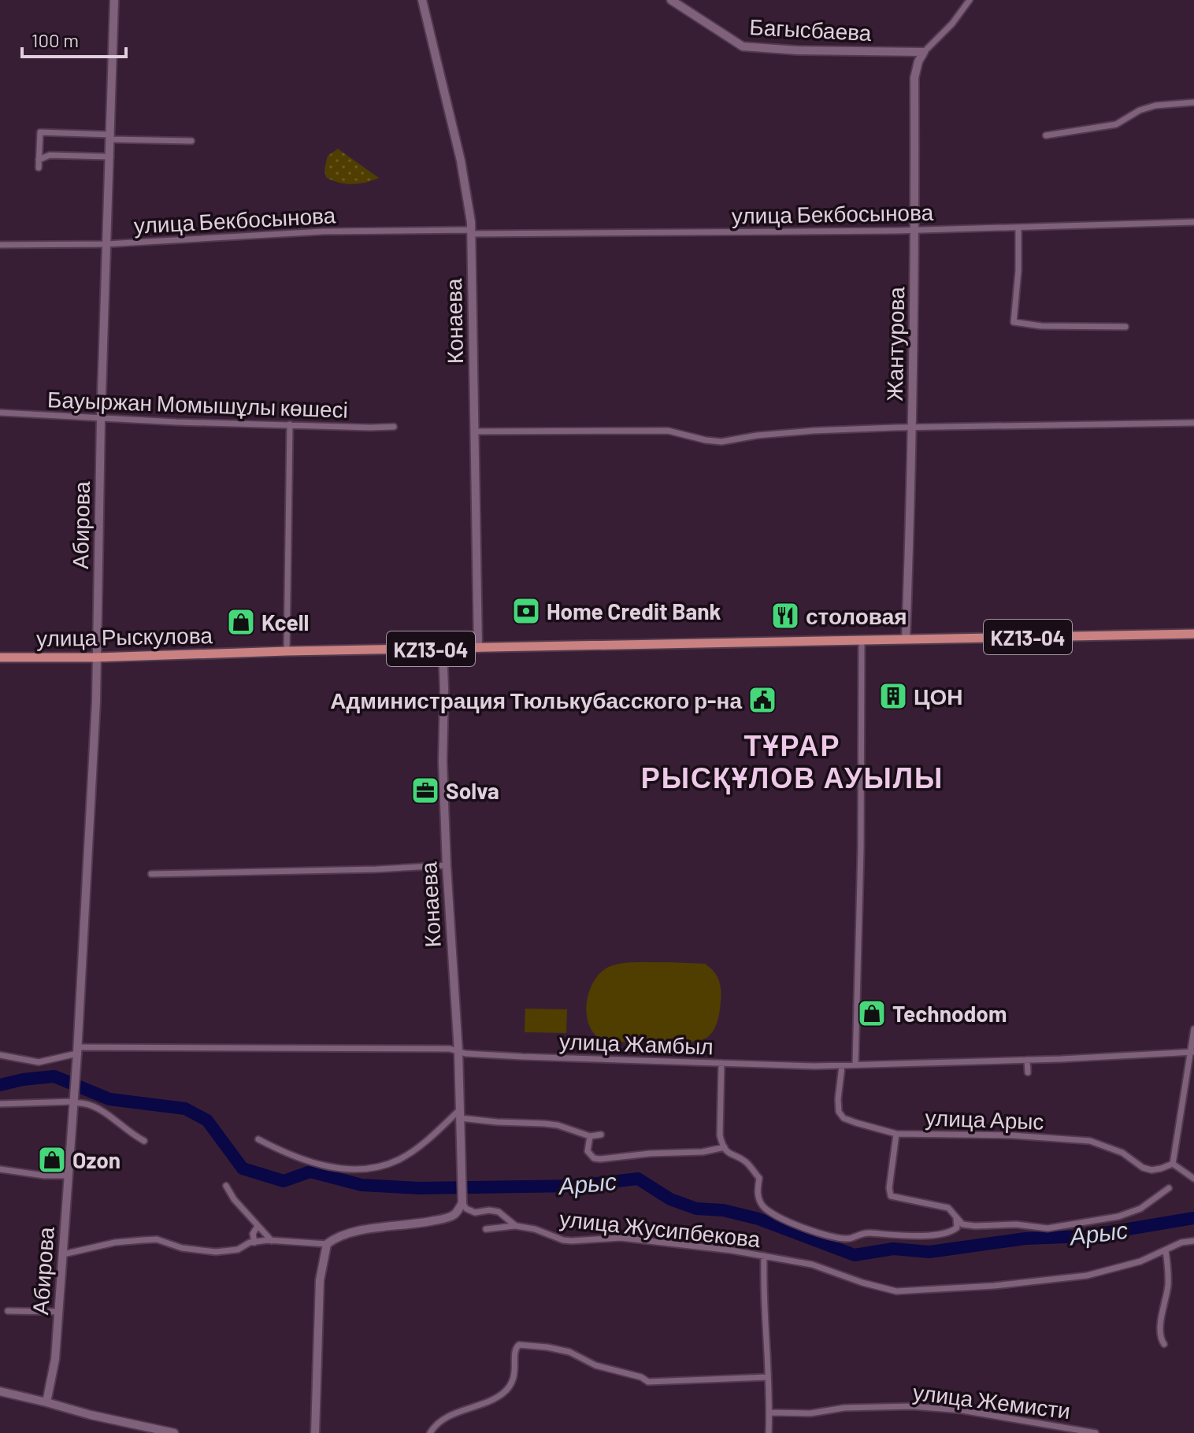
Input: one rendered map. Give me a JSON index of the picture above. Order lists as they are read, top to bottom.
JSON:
{
  "streets": {
    "main road": ["улица Рыскулова", "KZ13-04"],
    "street": [
      "Багысбаева",
      "улица Бекбосынова",
      "Конаева",
      "Жантурова",
      "Бауыржан Момышұлы көшесі",
      "Абирова",
      "улица Жамбыл",
      "улица Арыс",
      "улица Жусипбекова",
      "улица Жемисти"
    ]
  },
  "crossings": [
    ["Багысбаева", "Жантурова"],
    ["улица Бекбосынова", "Конаева"],
    ["улица Бекбосынова", "Жантурова"],
    ["улица Бекбосынова", "Абирова"],
    ["Конаева", "улица Рыскулова"],
    ["Конаева", "улица Жамбыл"],
    ["Конаева", "улица Жусипбекова"],
    ["Жантурова", "улица Рыскулова"],
    ["Бауыржан Момышұлы көшесі", "Абирова"],
    ["Абирова", "улица Рыскулова"],
    ["Абирова", "улица Жамбыл"],
    ["улица Жамбыл", "улица Арыс"]
  ],
  "districts": ["ТҰРАР РЫСҚҰЛОВ АУЫЛЫ"],
  "water": ["Арыс"],
  "places": {
    "bank": ["Home Credit Bank"],
    "restaurant": ["столовая"],
    "shop": ["Kcell", "Technodom", "Ozon"],
    "building": ["ЦОН"],
    "public building": ["Администрация Тюлькубасского р-на"],
    "office": ["Solva"]
  },
  "scale_bar": "100 m"
}
